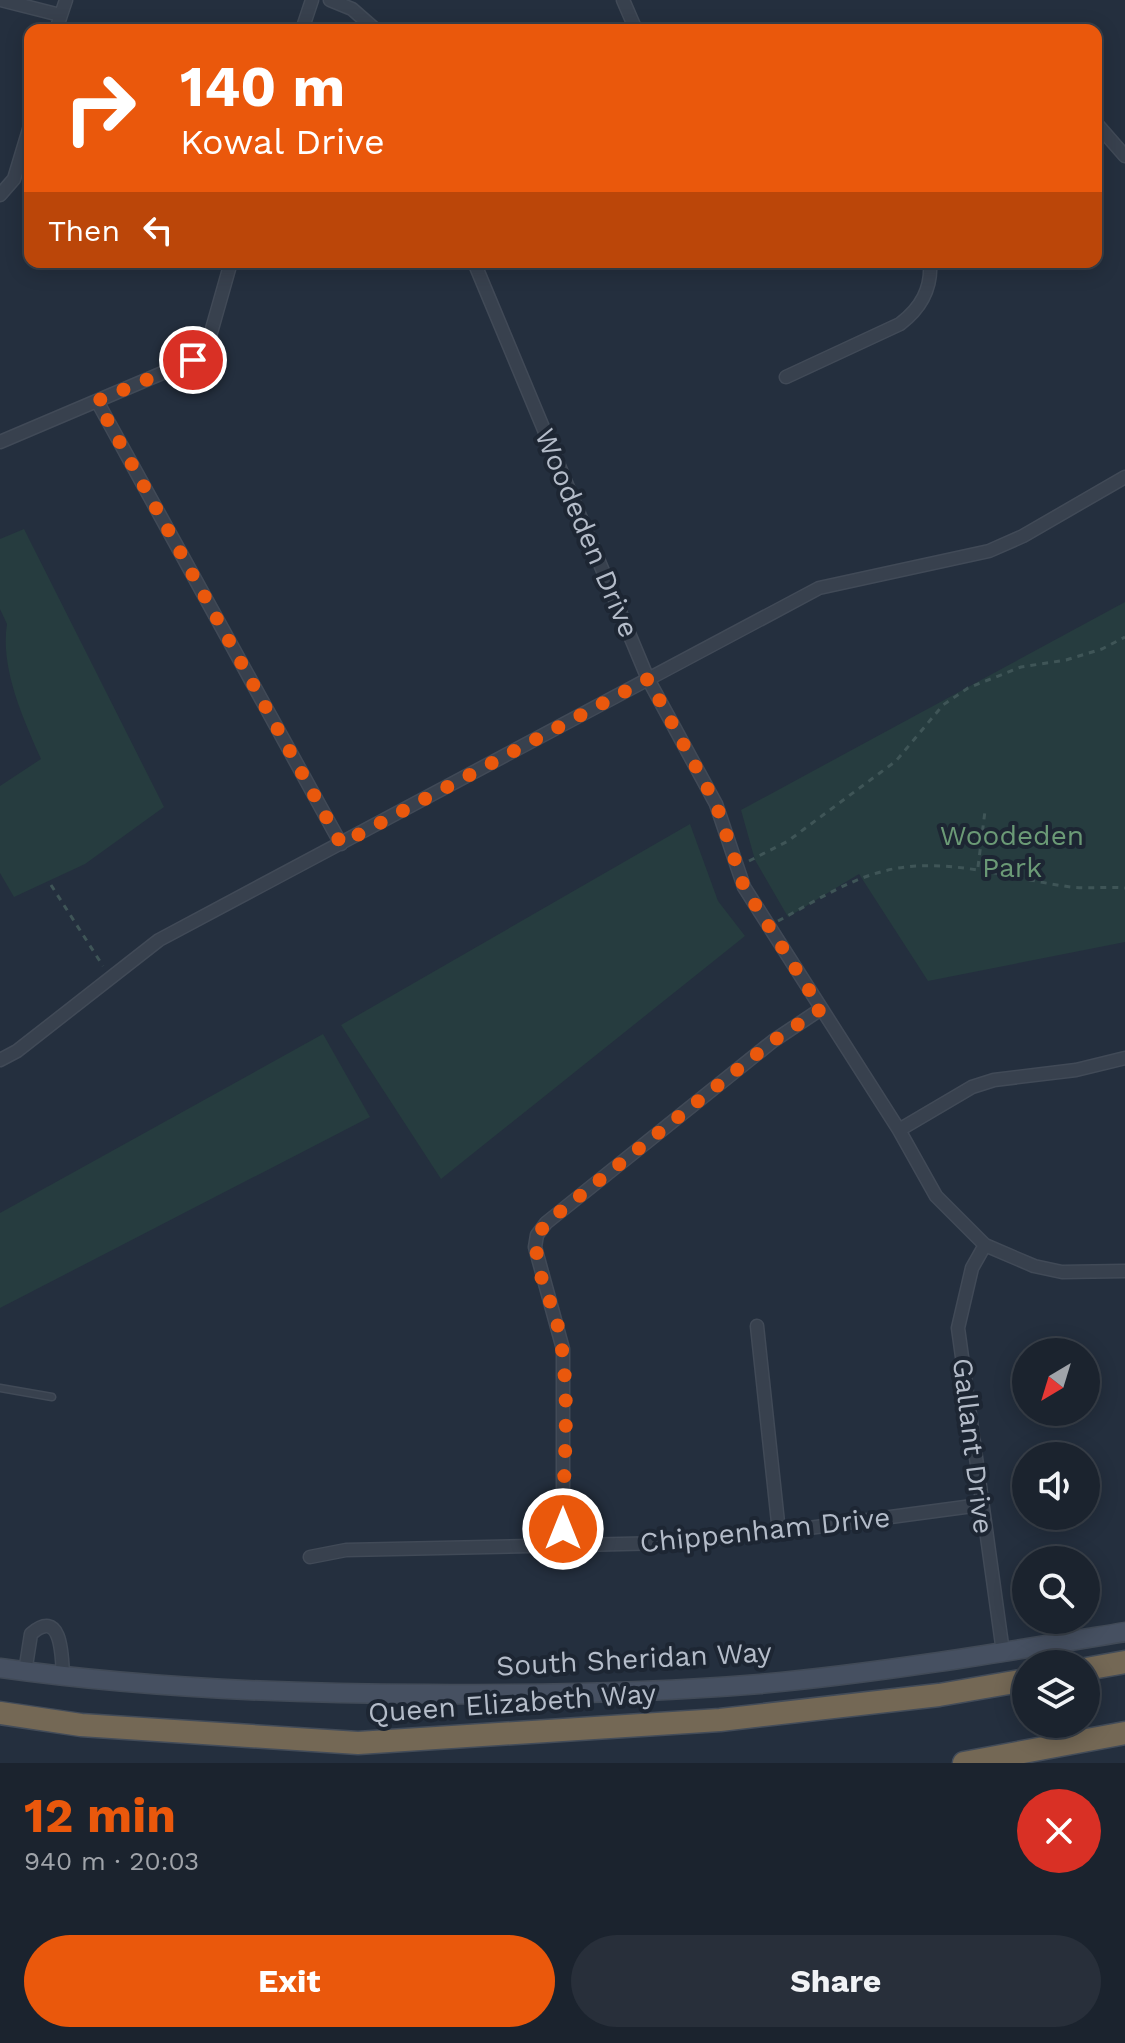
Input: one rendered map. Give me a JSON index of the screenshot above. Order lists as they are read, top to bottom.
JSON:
{
  "streets": {
    "highway": ["Queen Elizabeth Way"],
    "street": [
      "Woodeden Drive",
      "Gallant Drive",
      "Chippenham Drive",
      "South Sheridan Way"
    ]
  },
  "crossings": [
    ["Woodeden Drive", "Gallant Drive"],
    ["Gallant Drive", "Chippenham Drive"],
    ["Gallant Drive", "South Sheridan Way"]
  ],
  "parks": ["Woodeden Park"],
  "north": "bottom left",
  "page": {
    "turn": ["140 m", "Kowal Drive"],
    "then": "Then",
    "heading": ["12 min", "940 m · 20:03"],
    "buttons": ["Exit", "Share"]
  }
}
